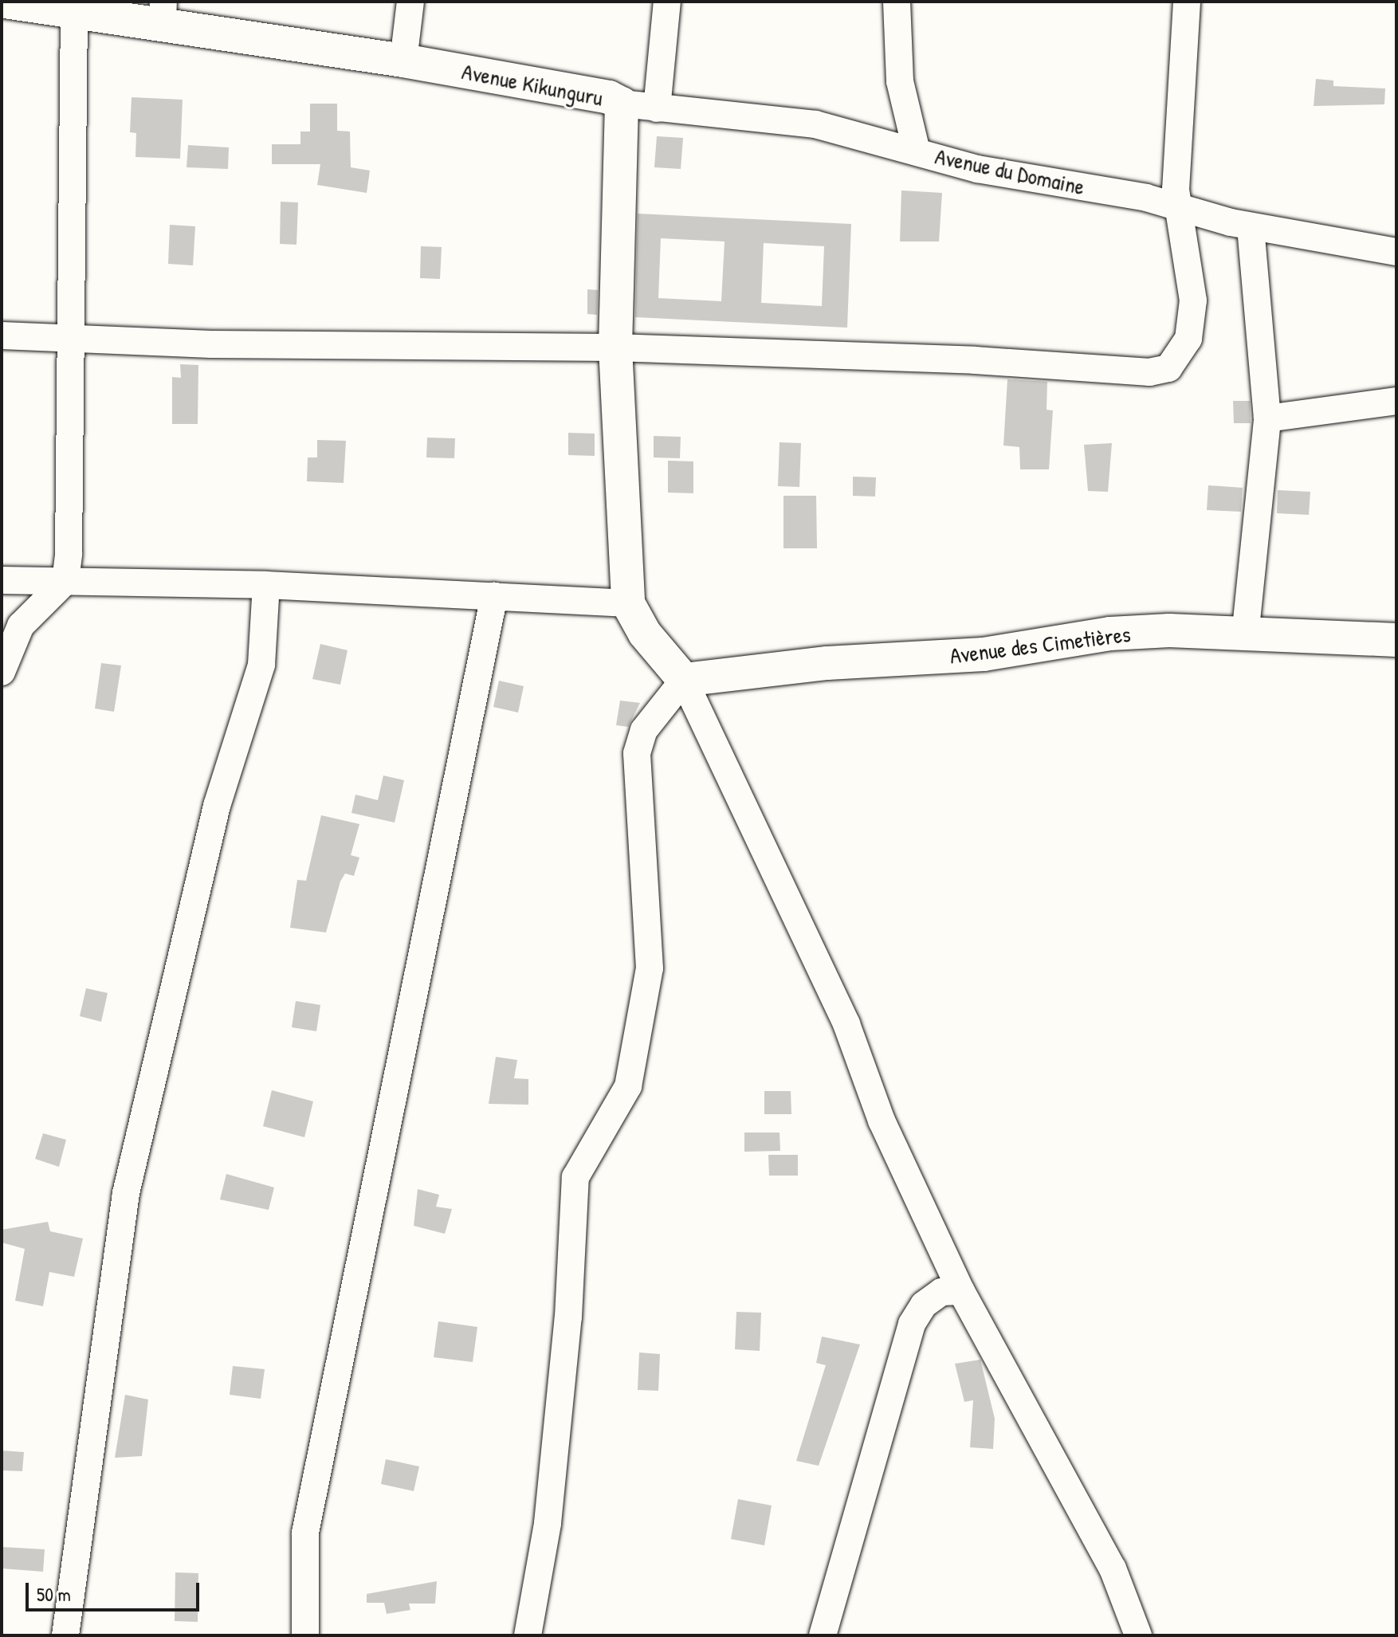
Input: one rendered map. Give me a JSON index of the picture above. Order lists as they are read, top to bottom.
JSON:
{
  "streets": {
    "street": ["Avenue Kikunguru", "Avenue du Domaine", "Avenue des Cimetières"]
  },
  "crossings": [
    ["Avenue Kikunguru", "Avenue du Domaine"],
    ["Avenue Kikunguru", "Avenue des Cimetières"]
  ],
  "scale_bar": "50 m"
}
